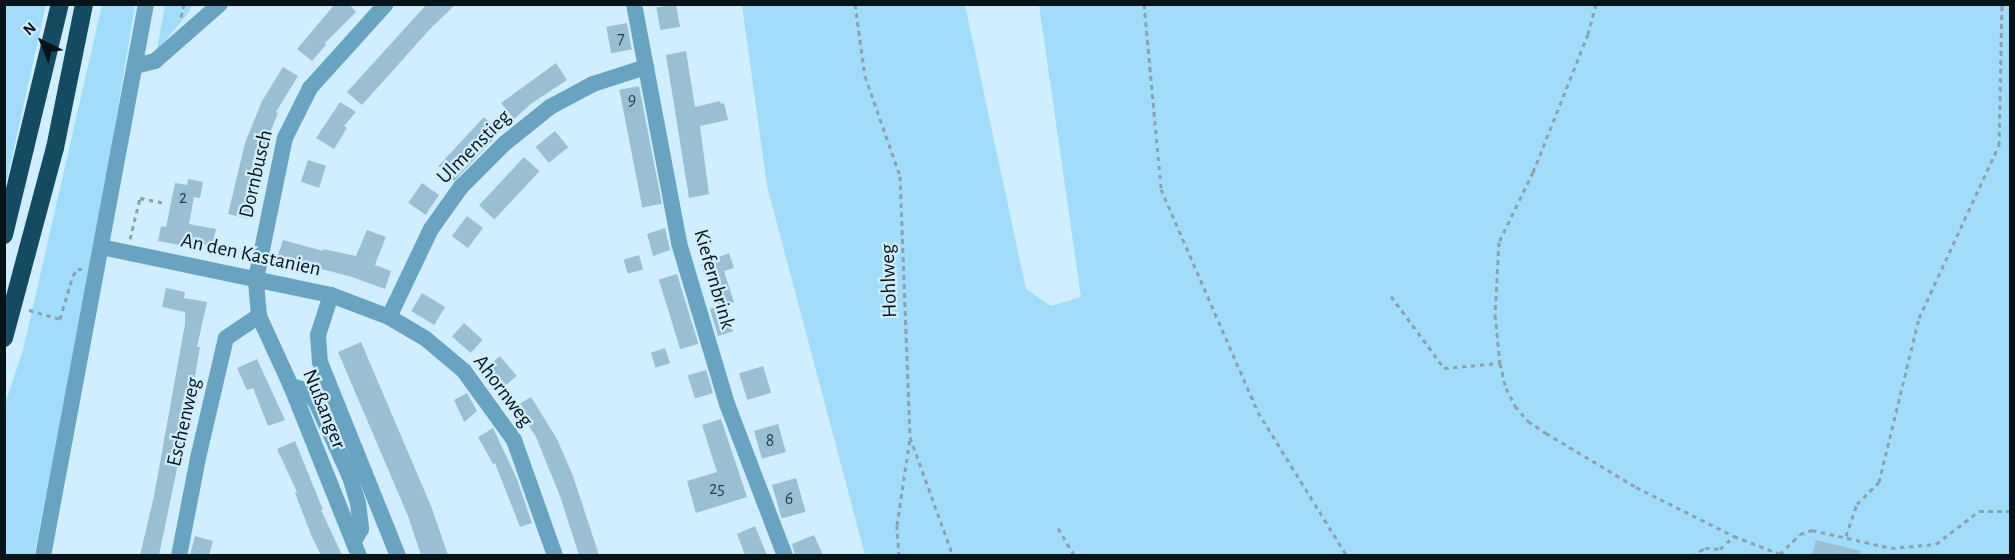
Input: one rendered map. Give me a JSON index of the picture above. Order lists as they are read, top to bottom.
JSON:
{
  "streets": {
    "street": [
      "Ulmenstieg",
      "Dornbusch",
      "An den Kastanien",
      "Kiefernbrink",
      "Ahornweg",
      "Nußanger",
      "Eschenweg"
    ],
    "path": ["Hohlweg"]
  },
  "crossings": [
    ["Ulmenstieg", "An den Kastanien"],
    ["Ulmenstieg", "Kiefernbrink"],
    ["Ulmenstieg", "Ahornweg"],
    ["Dornbusch", "An den Kastanien"],
    ["Dornbusch", "Nußanger"],
    ["An den Kastanien", "Ahornweg"],
    ["An den Kastanien", "Nußanger"],
    ["Nußanger", "Eschenweg"]
  ],
  "house_numbers": [
    "7",
    "9",
    "2",
    "8",
    "25",
    "6"
  ],
  "north": "top left"
}
